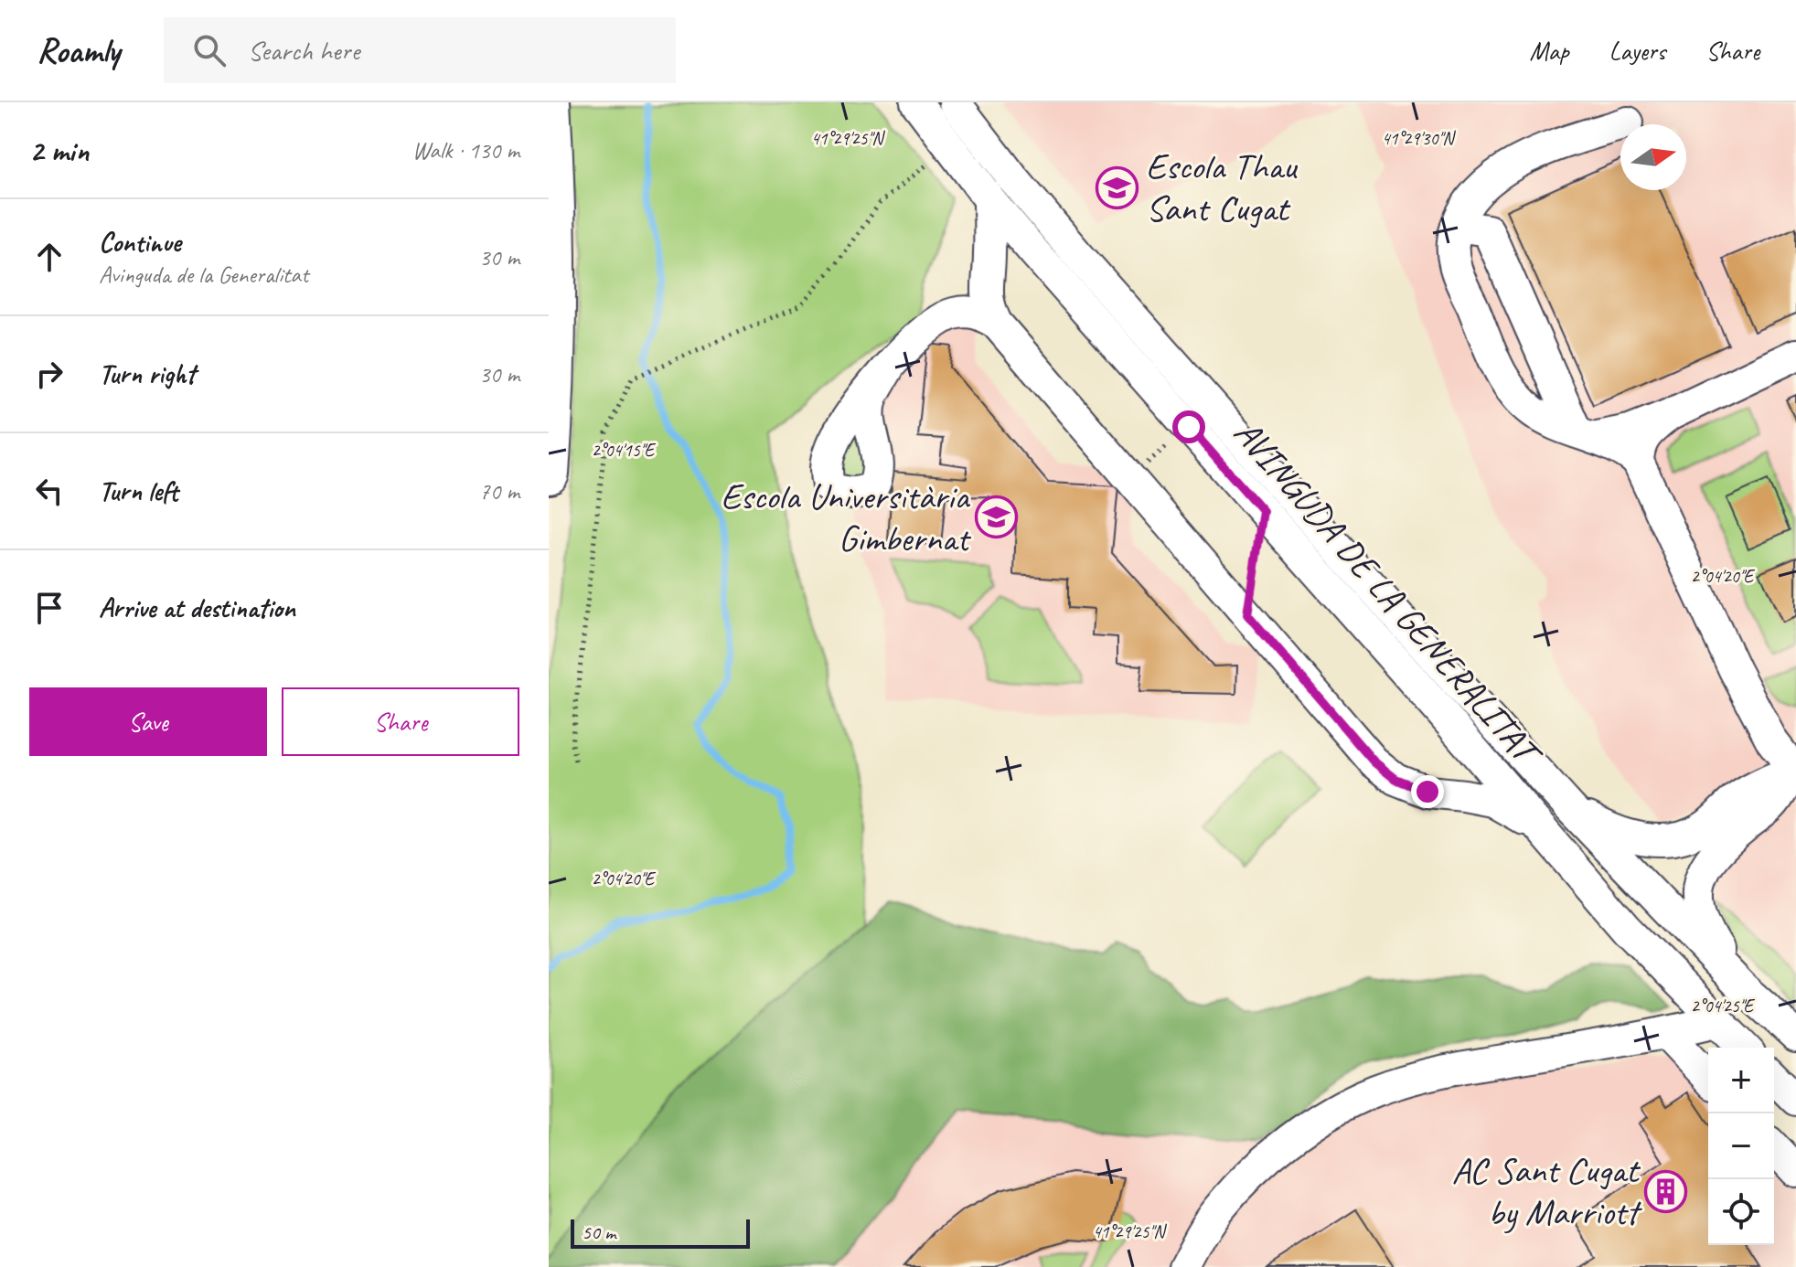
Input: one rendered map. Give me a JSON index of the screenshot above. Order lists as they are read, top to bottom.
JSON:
{
  "streets": {
    "street": ["AVINGUDA DE LA GENERALITAT"]
  },
  "places": {
    "school or university": ["Escola Thau Sant Cugat", "Escola Universitària Gimbernat"],
    "building": ["AC Sant Cugat by Marriott"]
  },
  "scale_bar": "50 m",
  "north": "right",
  "page": {
    "header": "Roamly",
    "search": "Search here",
    "nav": ["Map", "Layers", "Share"],
    "heading": ["2 min", "Walk · 130 m"],
    "list": [
      ["Continue", "Avinguda de la Generalitat", "30 m"],
      ["Turn right", "30 m"],
      ["Turn left", "70 m"],
      "Arrive at destination"
    ],
    "buttons": ["Save", "Share"],
    "map_buttons": ["+", "−"],
    "scale": "50 m"
  },
  "coordinates": [
    "41°29'25\"N",
    "41°29'30\"N",
    "2°04'15\"E",
    "2°04'20\"E",
    "2°04'25\"E"
  ]
}
